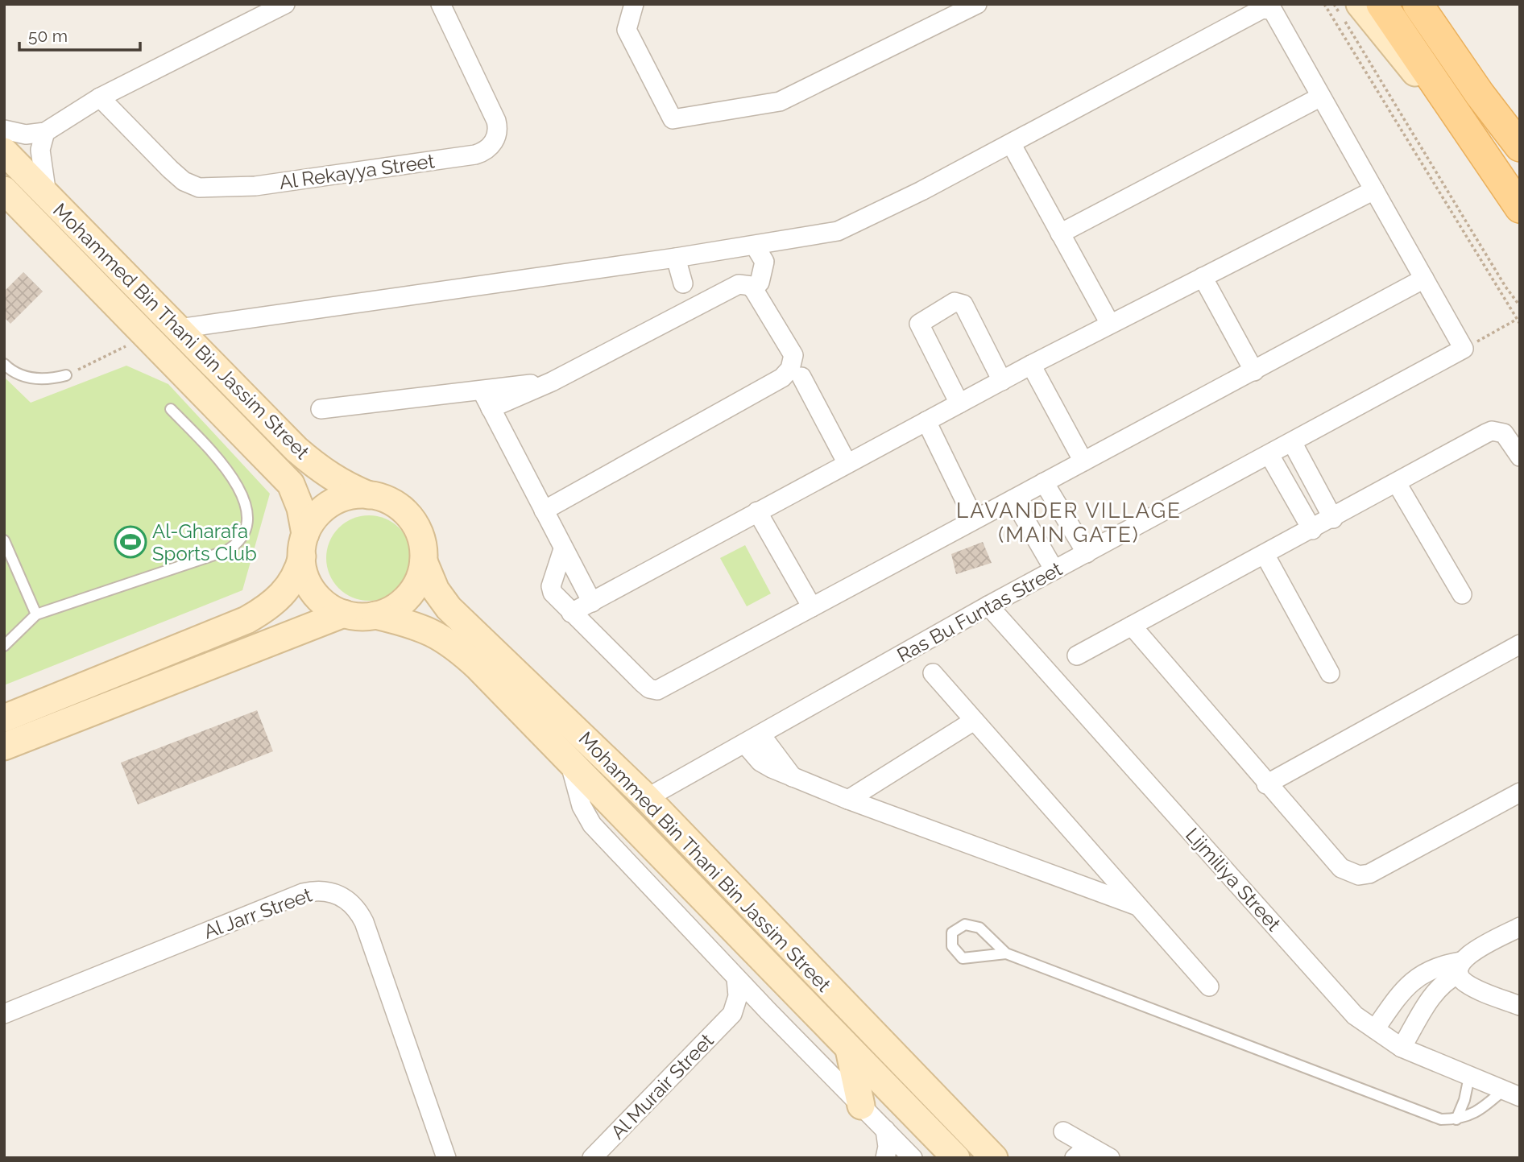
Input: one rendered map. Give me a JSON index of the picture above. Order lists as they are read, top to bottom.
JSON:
{
  "streets": {
    "main road": ["Mohammed Bin Thani Bin Jassim Street"],
    "street": [
      "Al Rekayya Street",
      "Ras Bu Funtas Street",
      "Lijmiliya Street",
      "Al Jarr Street",
      "Al Murair Street"
    ]
  },
  "crossings": [
    ["Mohammed Bin Thani Bin Jassim Street", "Ras Bu Funtas Street"],
    ["Ras Bu Funtas Street", "Lijmiliya Street"]
  ],
  "districts": ["LAVANDER VILLAGE (MAIN GATE)"],
  "places": {
    "sports": ["Al-Gharafa Sports Club"]
  },
  "scale_bar": "50 m"
}
